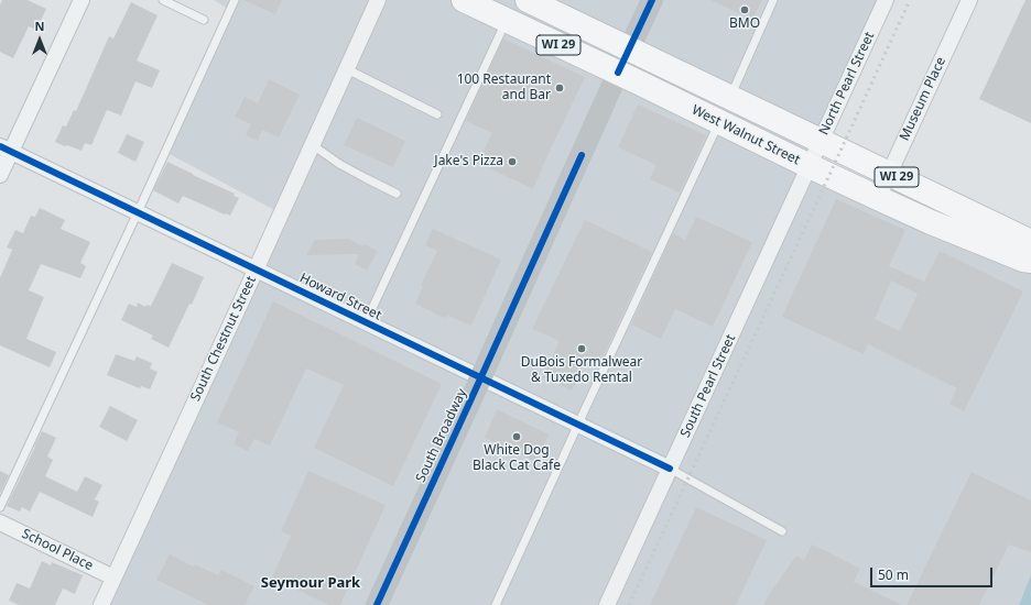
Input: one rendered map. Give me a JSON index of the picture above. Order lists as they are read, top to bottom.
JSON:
{
  "streets": {
    "main road": ["WI 29", "West Walnut Street"],
    "street": [
      "North Pearl Street",
      "Museum Place",
      "Howard Street",
      "South Chestnut Street",
      "South Pearl Street",
      "South Broadway",
      "School Place"
    ]
  },
  "crossings": [
    ["North Pearl Street", "West Walnut Street"],
    ["North Pearl Street", "South Pearl Street"],
    ["Museum Place", "West Walnut Street"],
    ["West Walnut Street", "South Pearl Street"],
    ["West Walnut Street", "South Broadway"],
    ["Howard Street", "South Chestnut Street"],
    ["Howard Street", "South Pearl Street"],
    ["Howard Street", "South Broadway"],
    ["South Chestnut Street", "School Place"]
  ],
  "districts": ["Seymour Park"],
  "places": [
    "BMO",
    "100 Restaurant and Bar",
    "Jake's Pizza",
    "DuBois Formalwear & Tuxedo Rental",
    "White Dog Black Cat Cafe"
  ],
  "scale_bar": "50 m",
  "north": "top"
}
